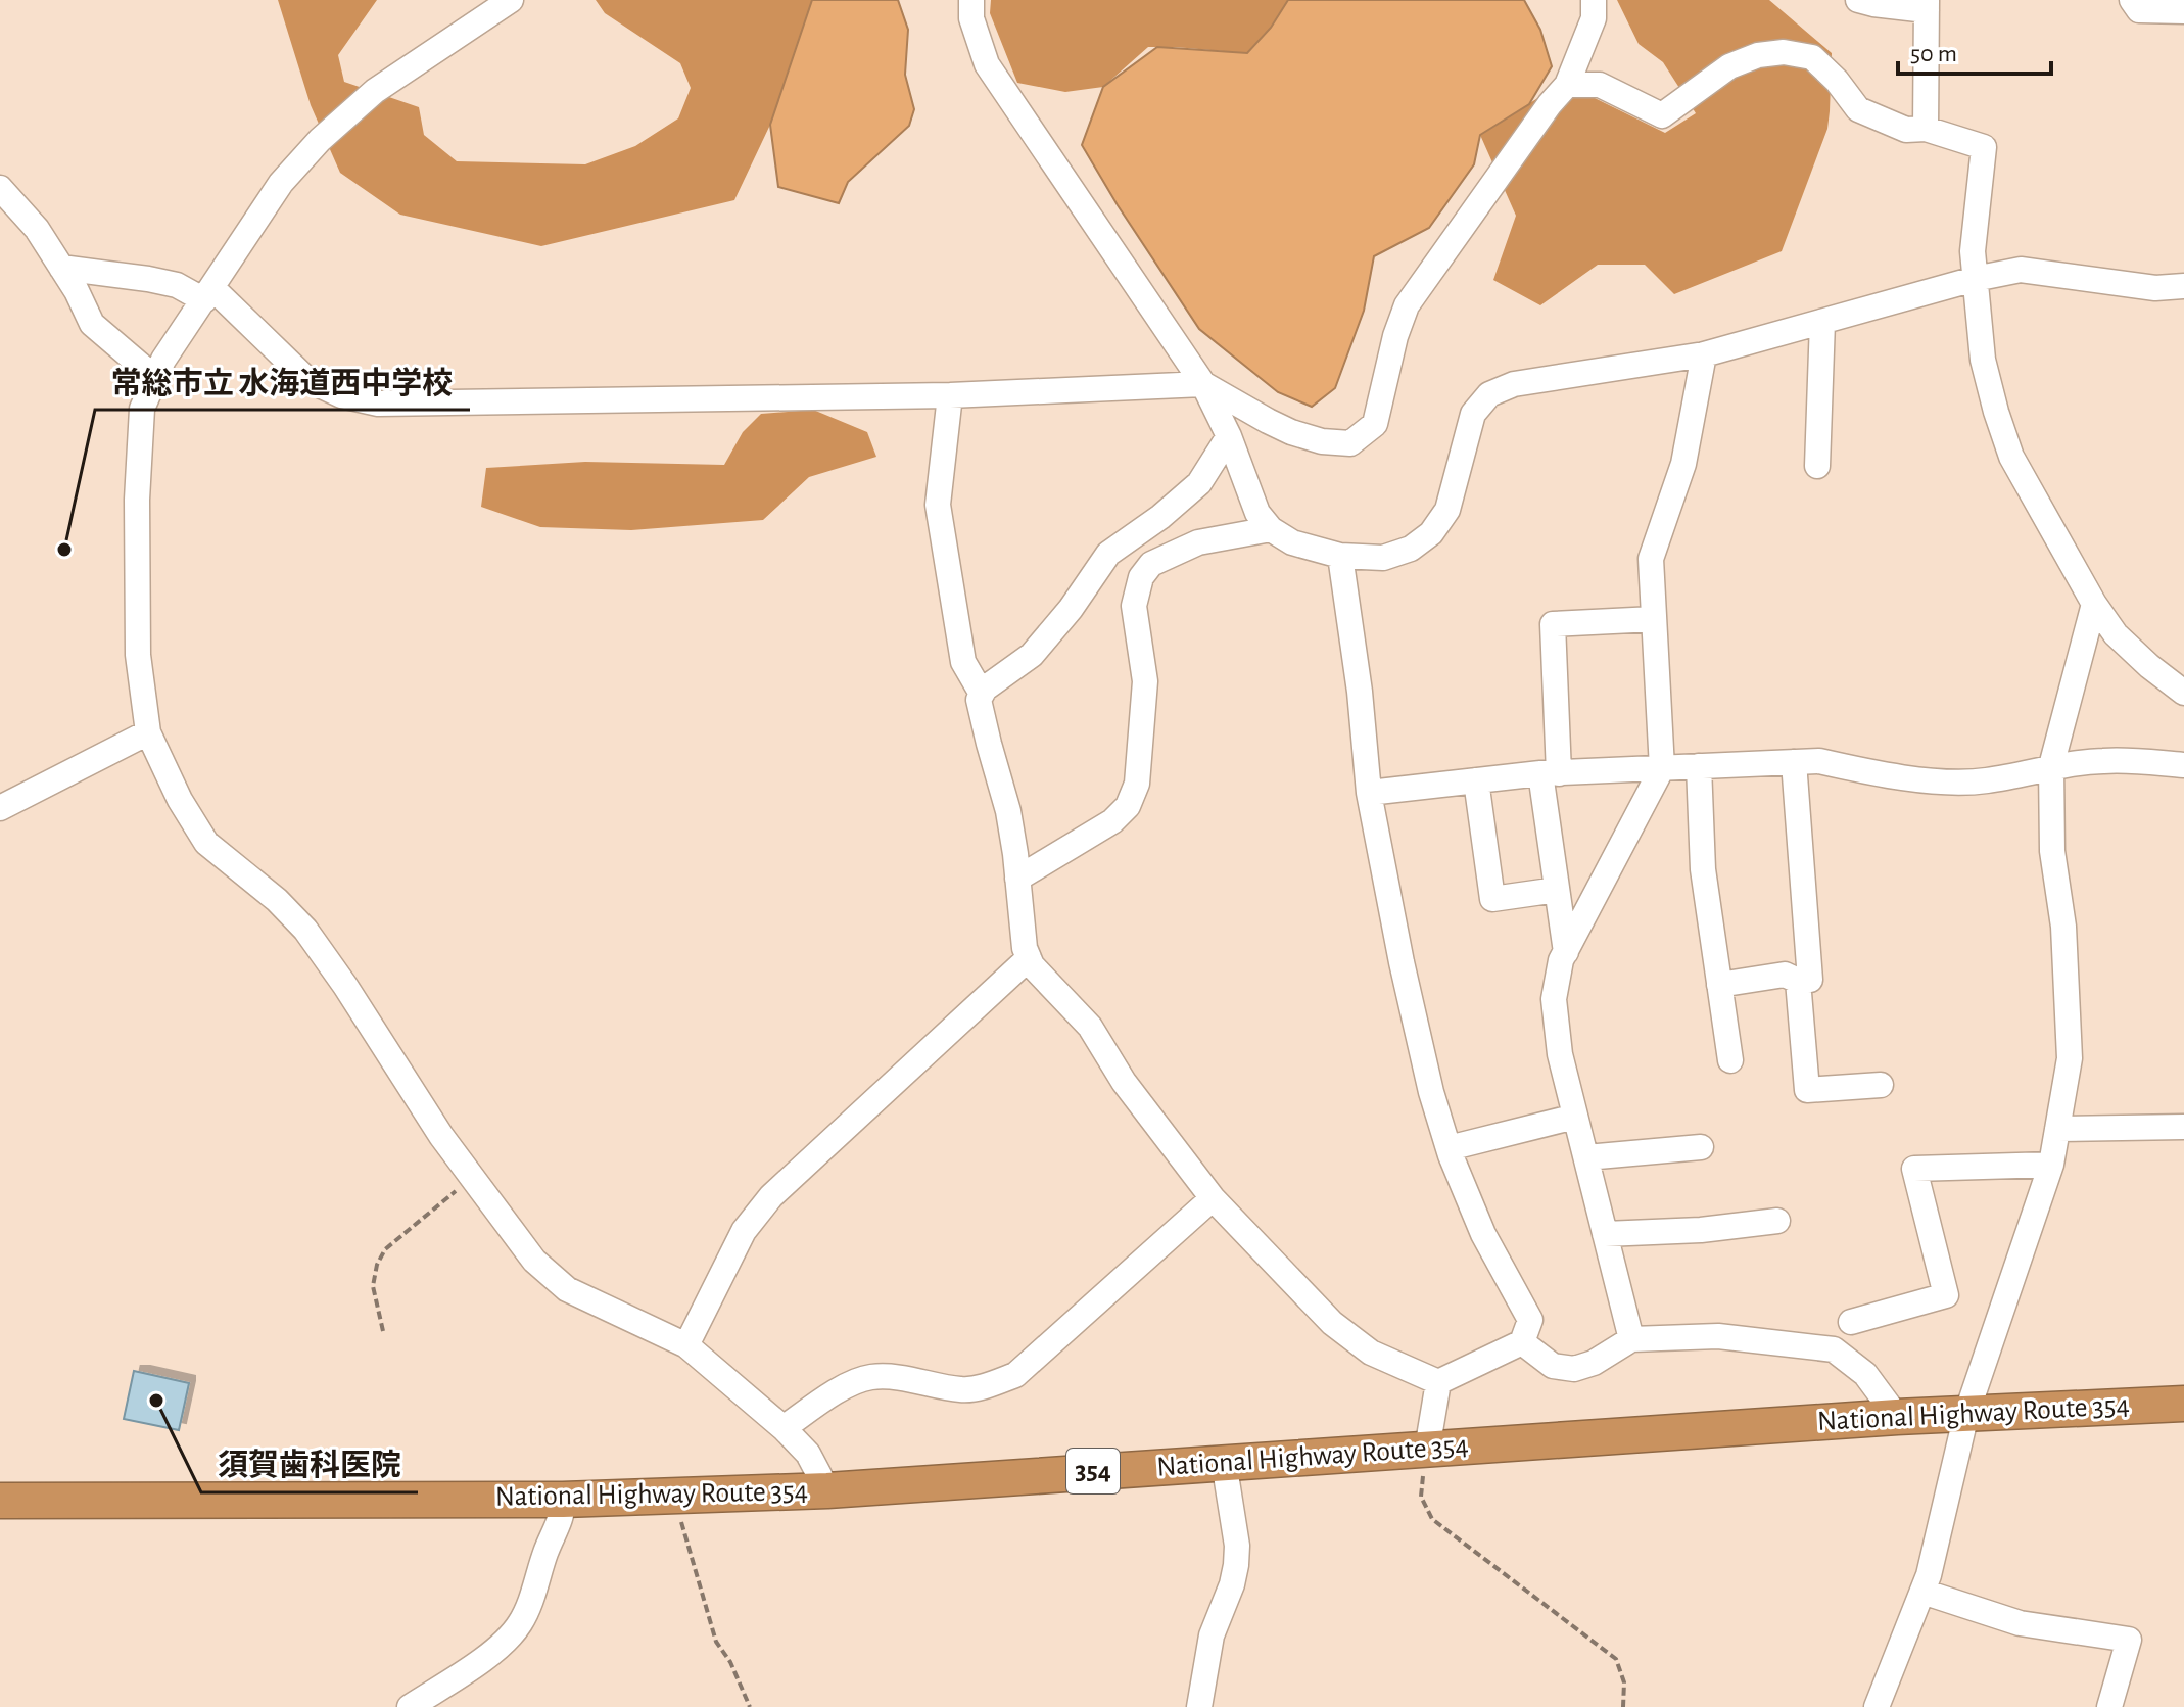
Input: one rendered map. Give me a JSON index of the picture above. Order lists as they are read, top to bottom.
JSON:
{
  "streets": {
    "highway": ["National Highway Route 354", "354"]
  },
  "places": ["常総市立 水海道西中学校", "須賀歯科医院"],
  "scale_bar": "50 m"
}
